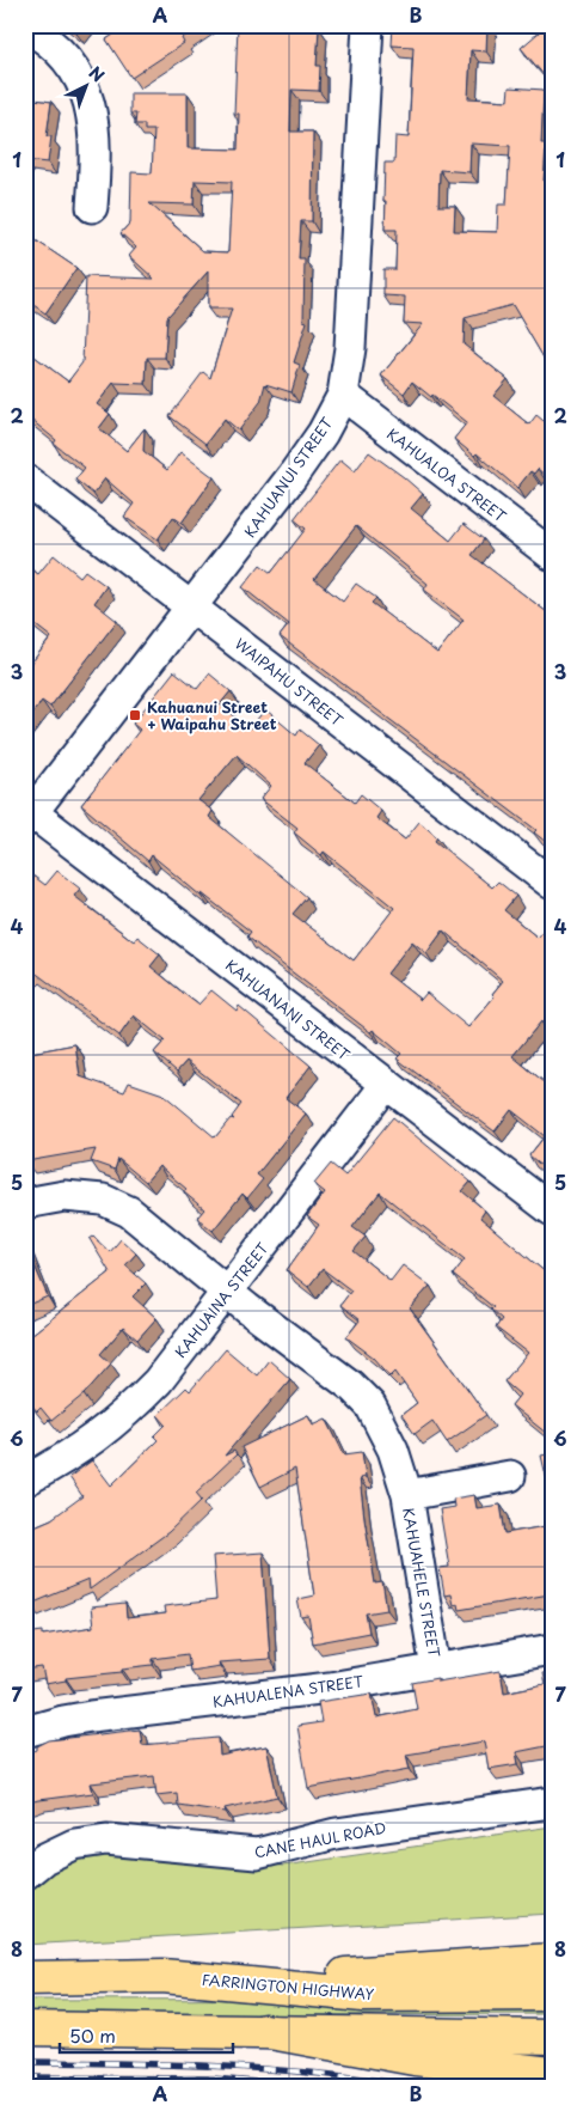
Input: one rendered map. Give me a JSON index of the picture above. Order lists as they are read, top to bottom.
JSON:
{
  "streets": {
    "main road": ["FARRINGTON HIGHWAY"],
    "street": [
      "KAHUALOA STREET",
      "KAHUANUI STREET",
      "WAIPAHU STREET",
      "KAHUANANI STREET",
      "KAHUAINA STREET",
      "KAHUAHELE STREET",
      "KAHUALENA STREET",
      "CANE HAUL ROAD"
    ]
  },
  "crossings": [
    ["KAHUALOA STREET", "KAHUANUI STREET"],
    ["KAHUANUI STREET", "WAIPAHU STREET"],
    ["KAHUANUI STREET", "KAHUANANI STREET"],
    ["KAHUANANI STREET", "KAHUAINA STREET"],
    ["KAHUAINA STREET", "KAHUAHELE STREET"],
    ["KAHUAHELE STREET", "KAHUALENA STREET"]
  ],
  "places": {
    "transit": ["Kahuanui Street + Waipahu Street"]
  },
  "scale_bar": "50 m",
  "north": "top right",
  "grid": {
    "columns": ["A", "B"],
    "rows": [
      "1",
      "2",
      "3",
      "4",
      "5",
      "6",
      "7",
      "8"
    ]
  }
}
